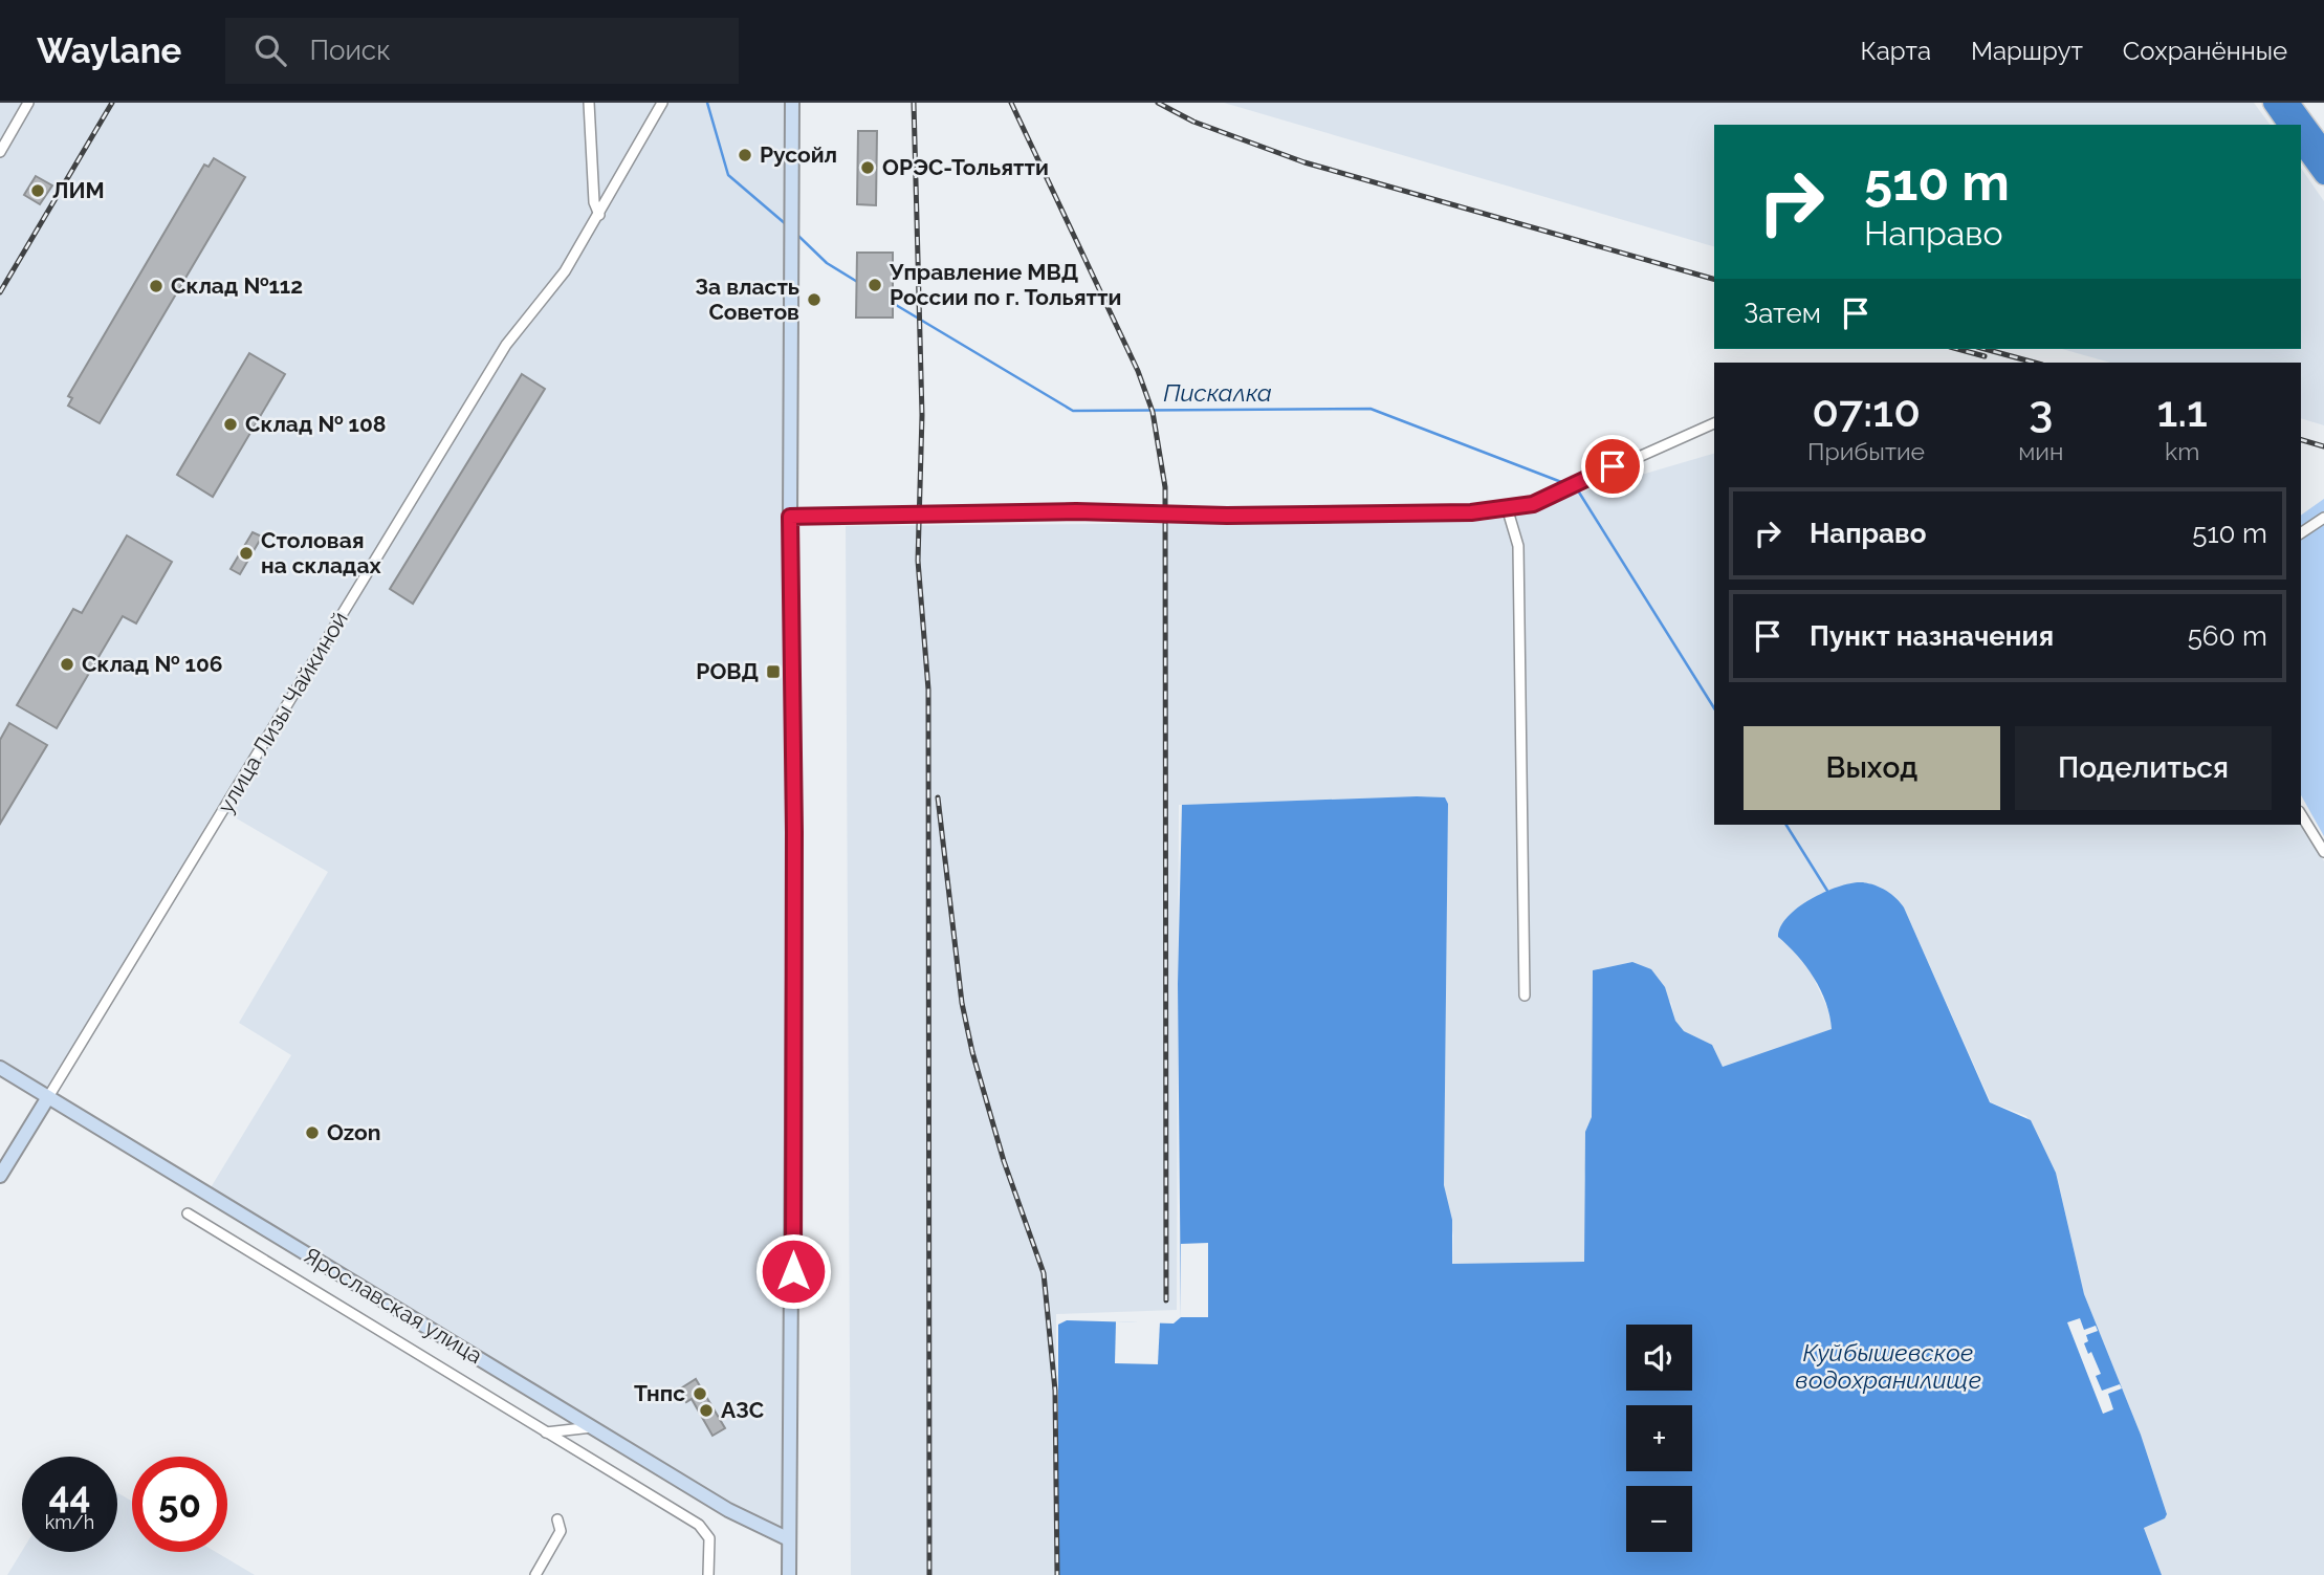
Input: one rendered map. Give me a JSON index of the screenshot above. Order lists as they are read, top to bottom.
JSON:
{
  "streets": {
    "main road": ["улица Лизы Чайкиной", "Ярославская улица"]
  },
  "crossings": [
    ["улица Лизы Чайкиной", "Ярославская улица"]
  ],
  "water": ["Пискалка", "Куйбышевское водохранилище"],
  "places": {
    "other": [
      "Русойл",
      "ОРЭС-Тольятти",
      "ЛИМ",
      "Управление МВД России по г. Тольятти",
      "Склад №112",
      "За власть Советов",
      "Склад № 108",
      "Столовая на складах",
      "Склад № 106",
      "Ozon",
      "Тнпс",
      "АЗС"
    ],
    "transit": ["РОВД"]
  },
  "page": {
    "header": "Waylane",
    "search": "Поиск",
    "nav": ["Карта", "Маршрут", "Сохранённые"],
    "turn": ["510 m", "Направо"],
    "then": "Затем",
    "eta": [
      "07:10",
      "Прибытие",
      "3",
      "мин",
      "1.1",
      "km"
    ],
    "list": [
      {
        "name": "Направо",
        "value": "510 m"
      },
      {
        "name": "Пункт назначения",
        "value": "560 m"
      }
    ],
    "buttons": ["Выход", "Поделиться"],
    "map_buttons": ["+", "−"],
    "speed": "44 km/h",
    "limit": "50"
  }
}
